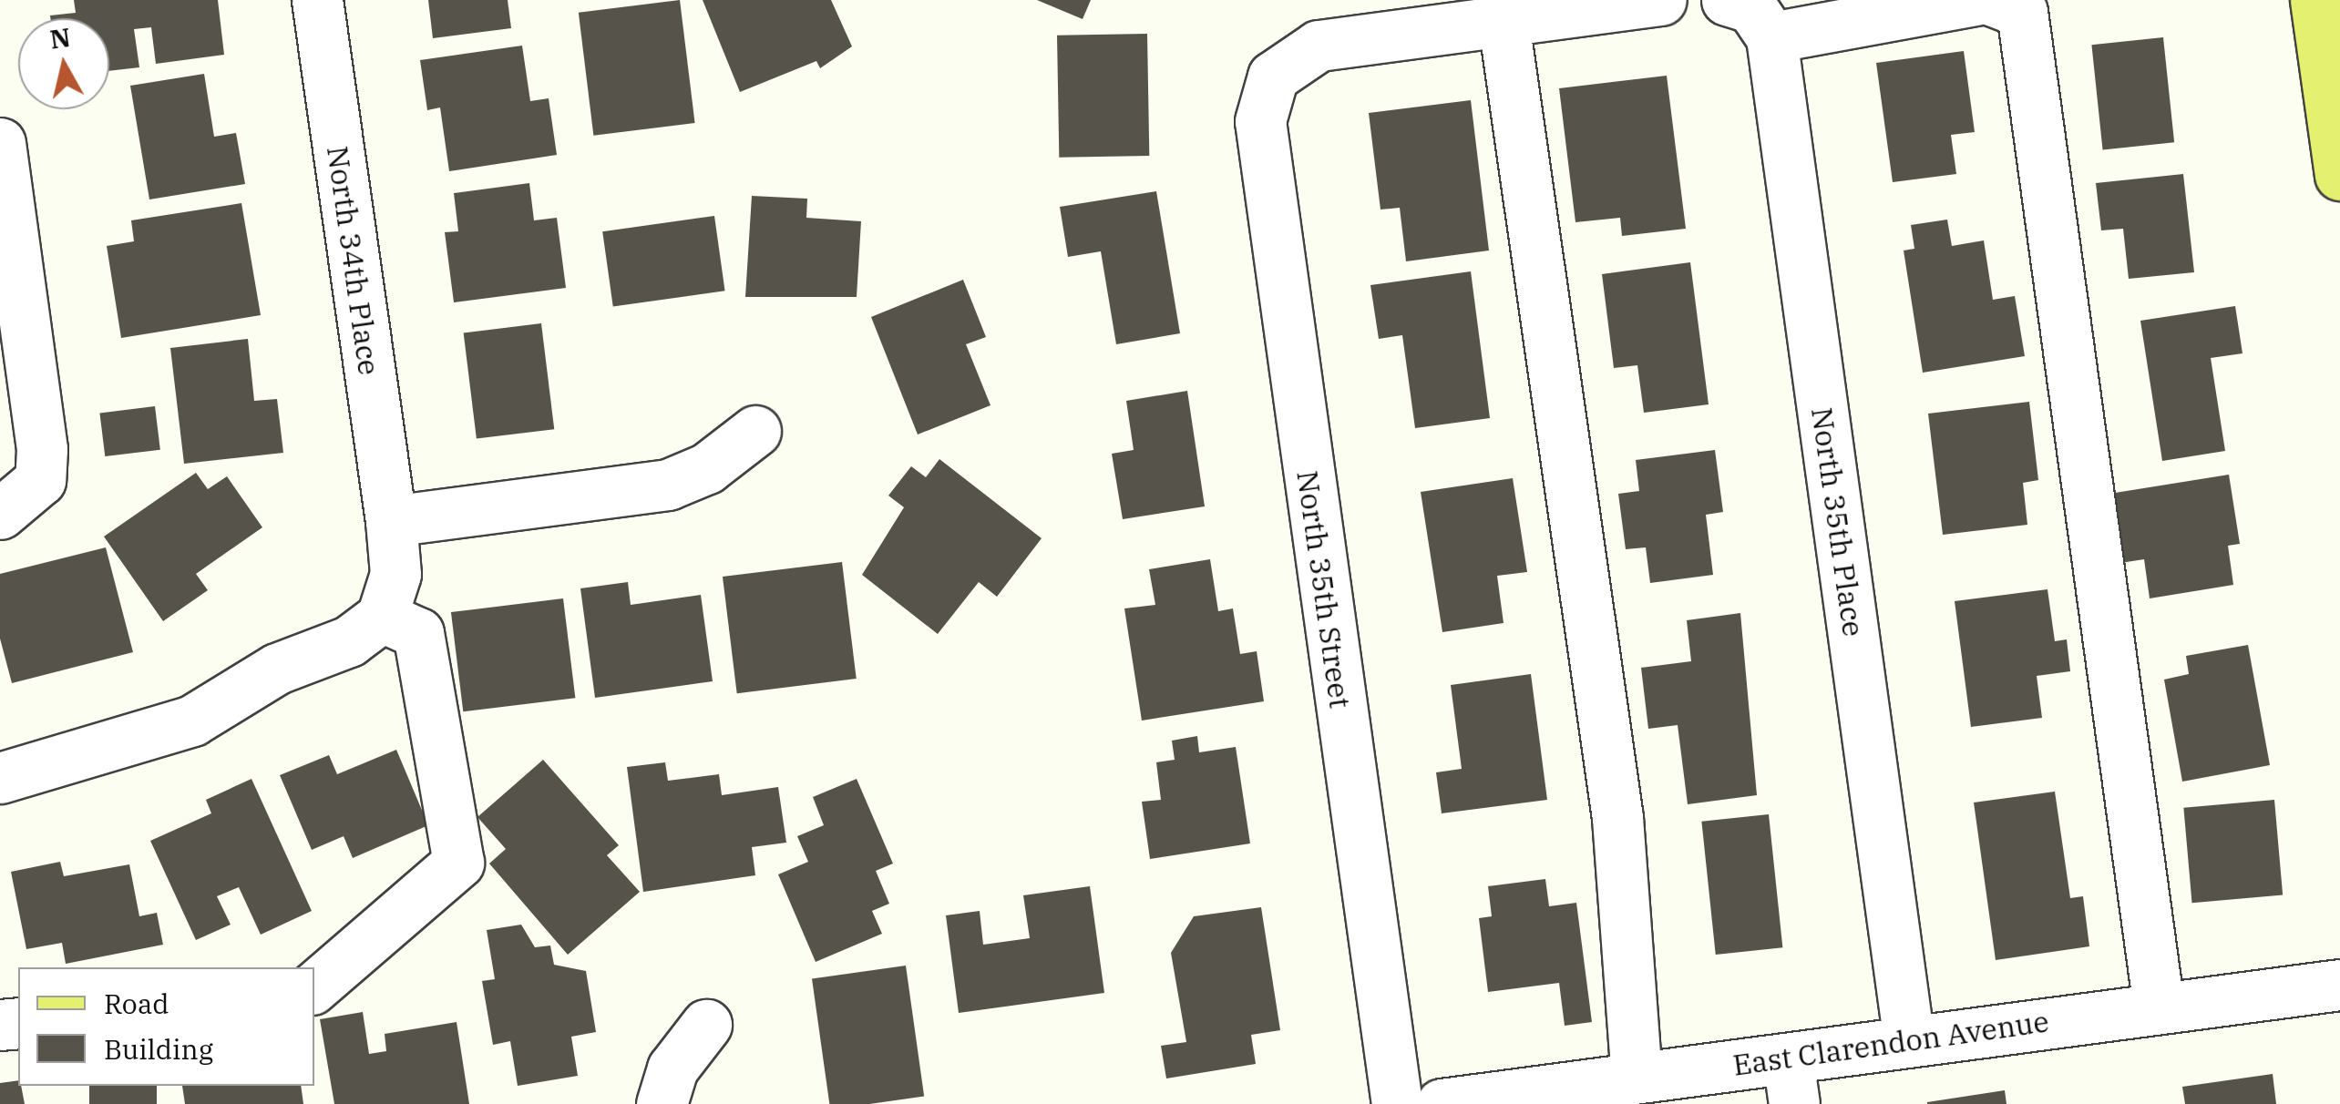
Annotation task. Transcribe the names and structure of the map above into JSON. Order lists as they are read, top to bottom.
{
  "streets": {
    "street": [
      "North 34th Place",
      "North 35th Place",
      "North 35th Street",
      "East Clarendon Avenue"
    ]
  },
  "crossings": [
    ["North 35th Place", "East Clarendon Avenue"]
  ],
  "legend": ["Road", "Building"],
  "north": "top"
}
